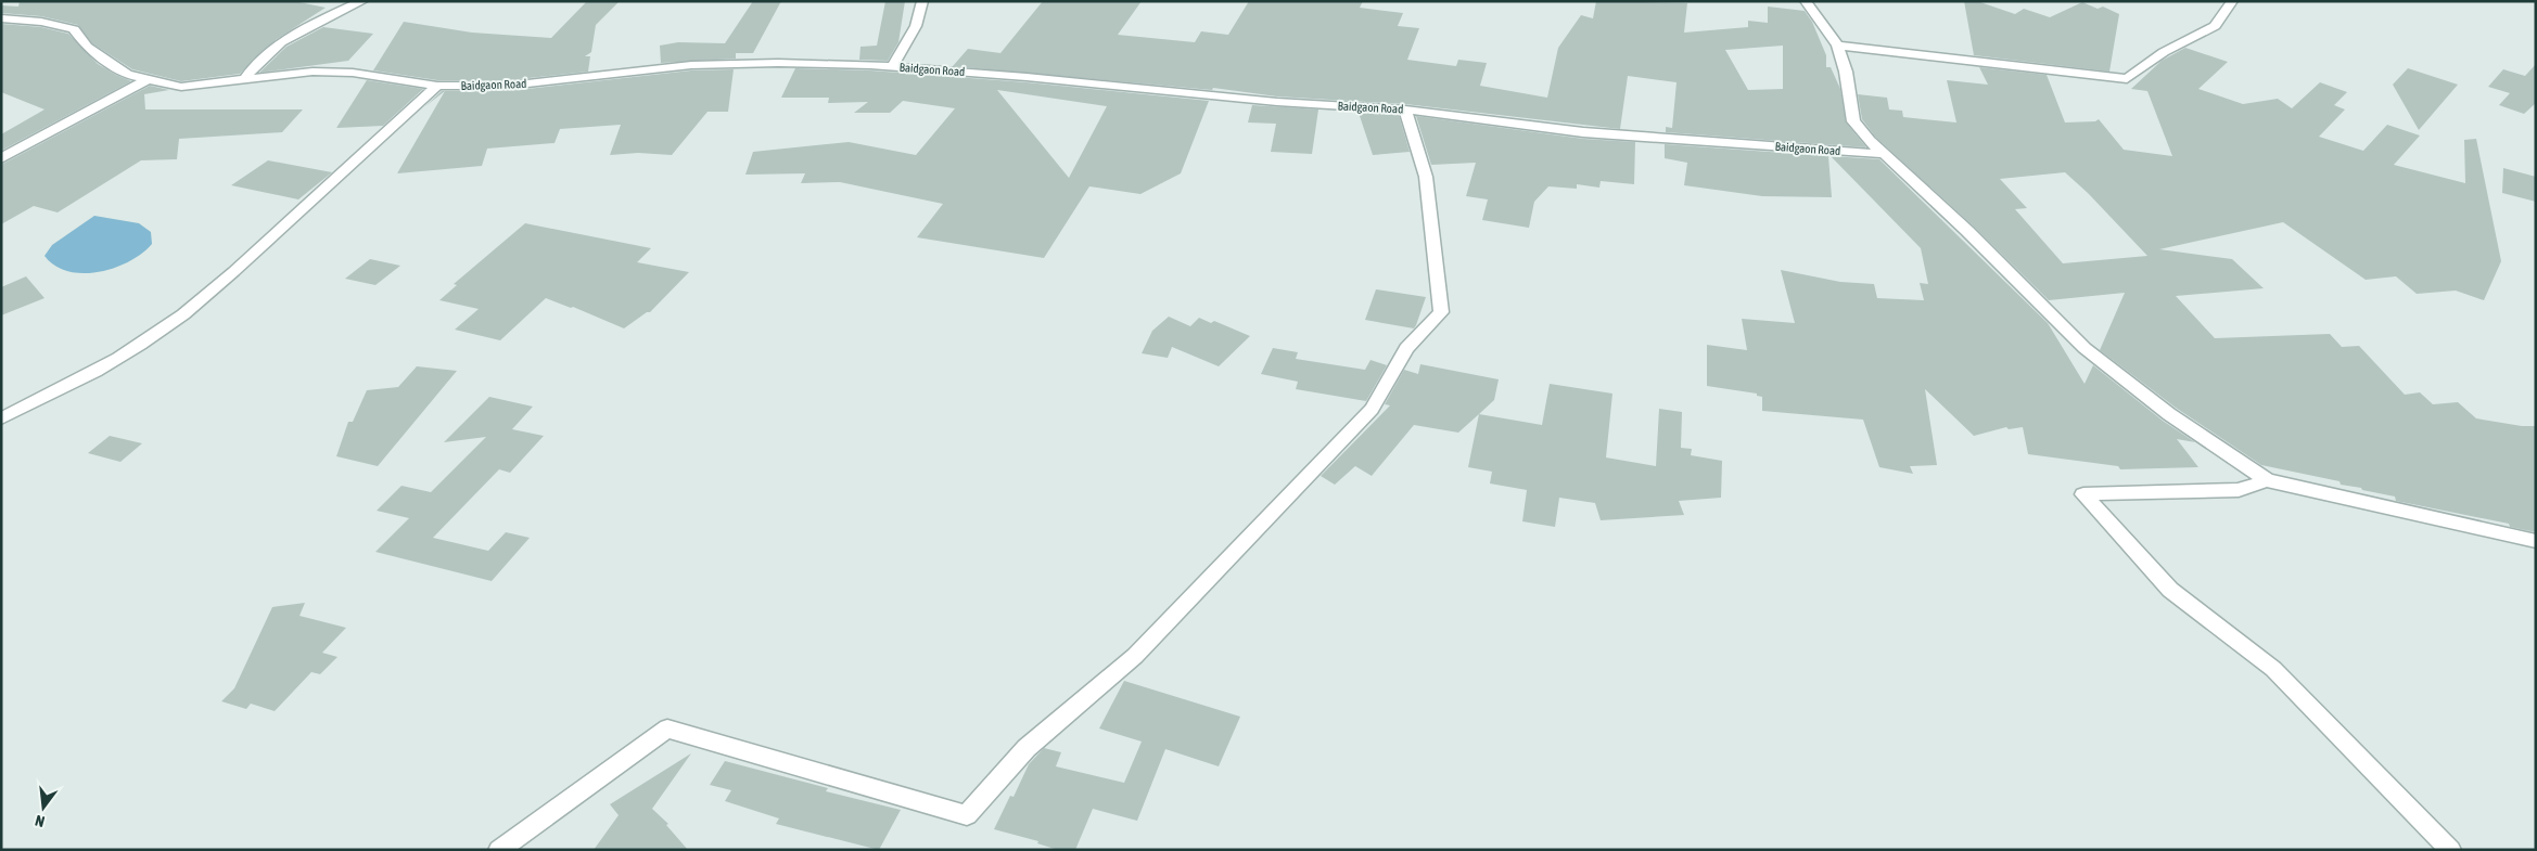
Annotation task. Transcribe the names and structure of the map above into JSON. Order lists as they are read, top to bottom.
{
  "streets": {
    "street": ["Baidgaon Road"]
  },
  "north": "bottom"
}
